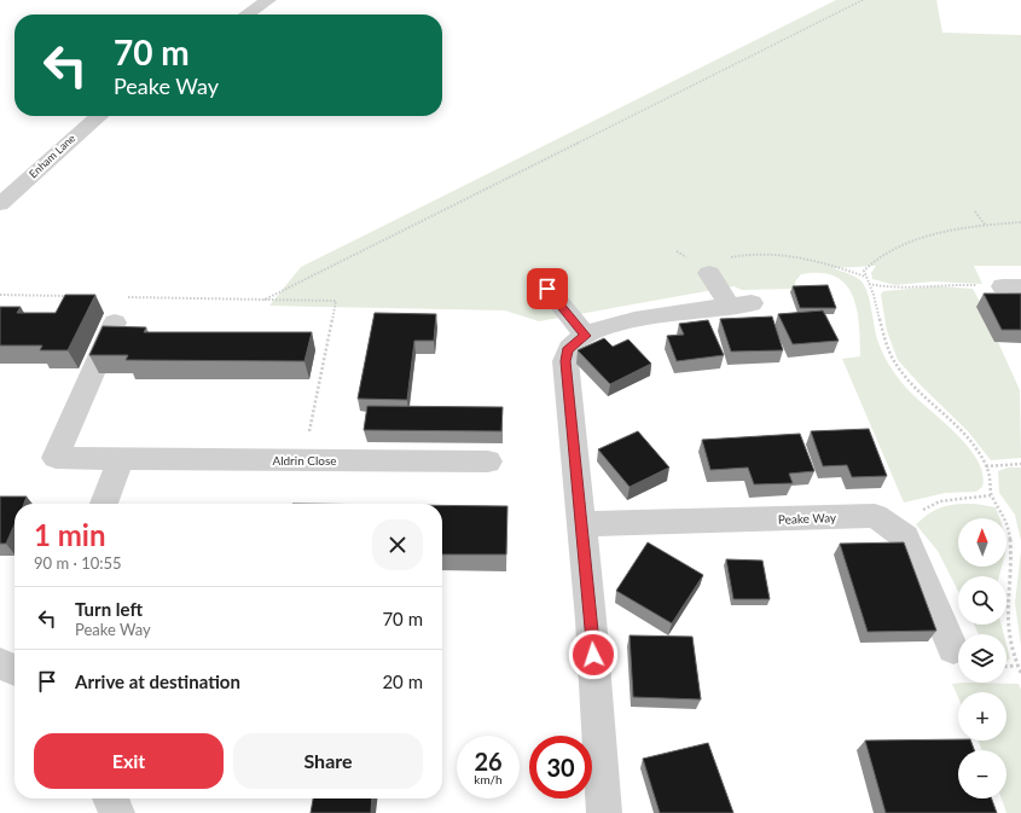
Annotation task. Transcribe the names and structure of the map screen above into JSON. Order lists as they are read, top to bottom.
{
  "streets": {
    "street": ["Enham Lane", "Aldrin Close", "Peake Way"]
  },
  "north": "top",
  "page": {
    "turn": ["70 m", "Peake Way"],
    "heading": ["1 min", "90 m · 10:55"],
    "map_buttons": ["+", "−"],
    "list": [
      {
        "name": "Turn left",
        "note": "Peake Way",
        "value": "70 m"
      },
      {
        "name": "Arrive at destination",
        "value": "20 m"
      }
    ],
    "buttons": ["Exit", "Share"],
    "speed": "26 km/h",
    "limit": "30"
  }
}
